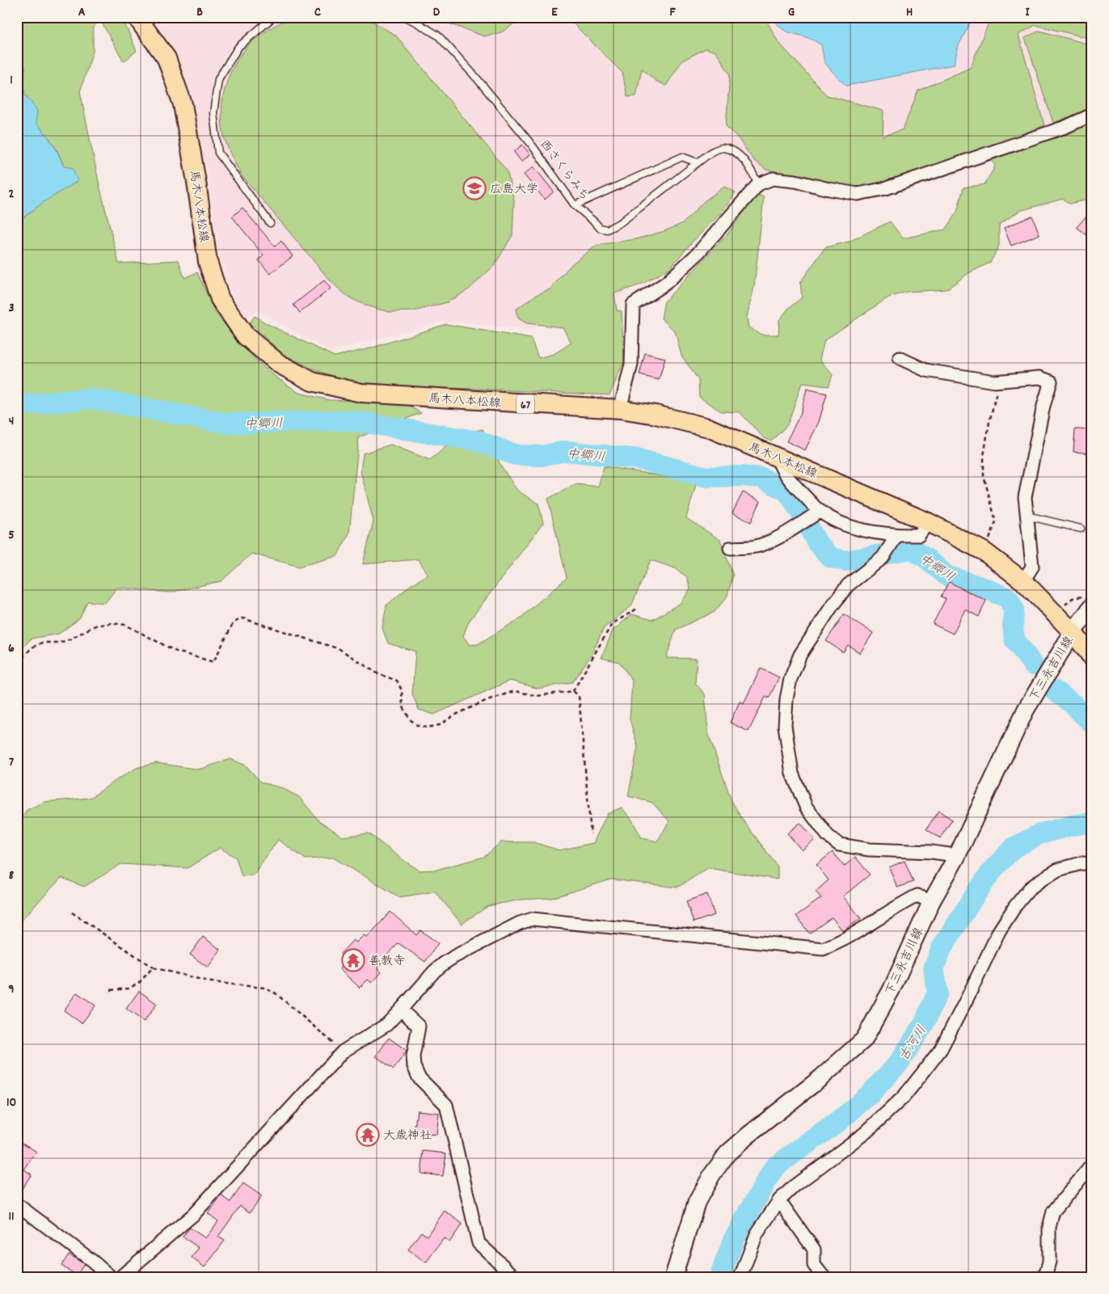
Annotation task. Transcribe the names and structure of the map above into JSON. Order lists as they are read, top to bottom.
{
  "streets": {
    "main road": ["馬木八本松線", "67", "下三永吉川線"],
    "lane": ["西さくらみち"]
  },
  "crossings": [
    ["馬木八本松線", "下三永吉川線"]
  ],
  "water": ["中郷川", "古河川"],
  "places": {
    "school or university": ["広島大学"],
    "temple": ["善教寺", "大歳神社"]
  },
  "grid": {
    "columns": [
      "A",
      "B",
      "C",
      "D",
      "E",
      "F",
      "G",
      "H",
      "I"
    ],
    "rows": [
      "1",
      "2",
      "3",
      "4",
      "5",
      "6",
      "7",
      "8",
      "9",
      "10",
      "11"
    ]
  }
}
